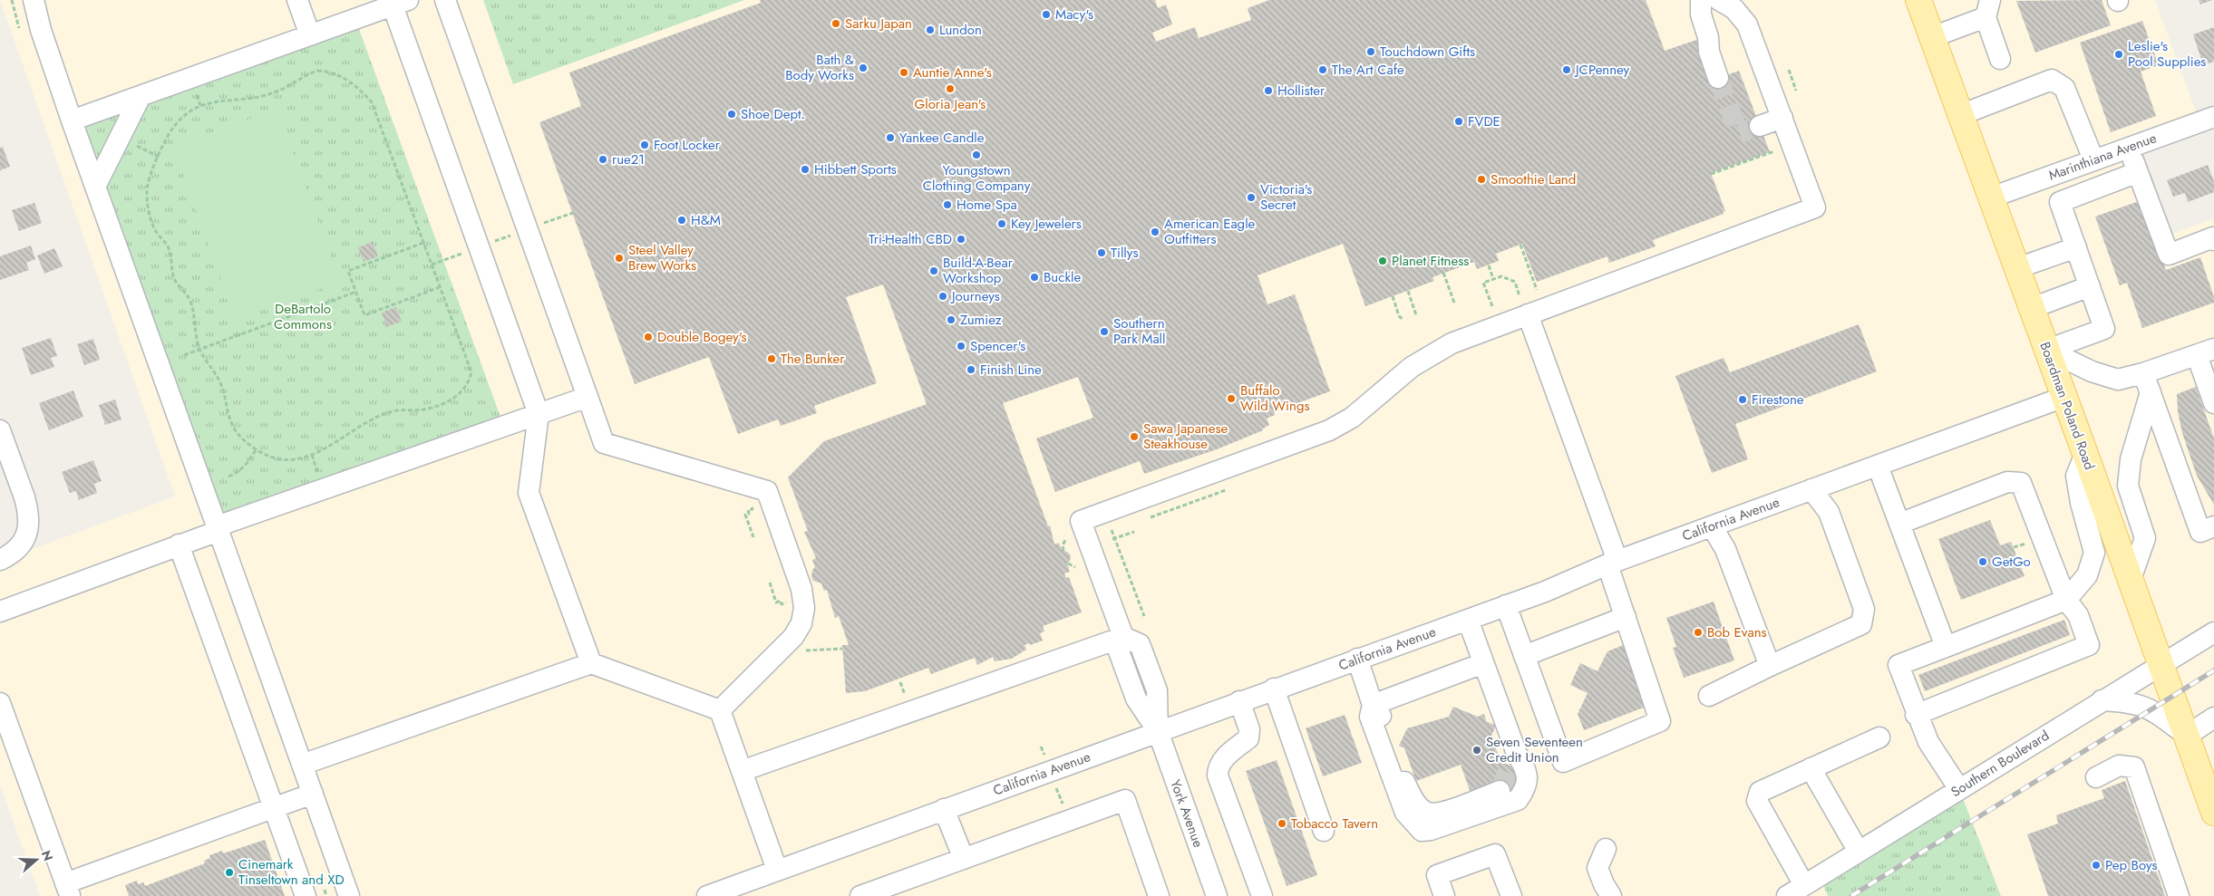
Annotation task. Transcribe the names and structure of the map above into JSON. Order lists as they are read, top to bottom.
{
  "streets": {
    "main road": ["Boardman Poland Road"],
    "street": [
      "Marinthiana Avenue",
      "California Avenue",
      "Southern Boulevard",
      "York Avenue"
    ]
  },
  "crossings": [
    ["Marinthiana Avenue", "Boardman Poland Road"],
    ["Boardman Poland Road", "California Avenue"],
    ["Boardman Poland Road", "Southern Boulevard"],
    ["California Avenue", "York Avenue"]
  ],
  "parks": ["DeBartolo Commons"],
  "places": [
    "Macy's",
    "Sarku Japan",
    "Lundon",
    "Touchdown Gifts",
    "Leslie's Pool Supplies",
    "Bath & Body Works",
    "The Art Cafe",
    "JCPenney",
    "Auntie Anne's",
    "Gloria Jean's",
    "Hollister",
    "Shoe Dept.",
    "FVDE",
    "Yankee Candle",
    "Foot Locker",
    "Youngstown Clothing Company",
    "rue21",
    "Hibbett Sports",
    "Smoothie Land",
    "Victoria's Secret",
    "Home Spa",
    "H&M",
    "Key Jewelers",
    "American Eagle Outfitters",
    "Tri-Health CBD",
    "Tillys",
    "Steel Valley Brew Works",
    "Planet Fitness",
    "Build-A-Bear Workshop",
    "Buckle",
    "Journeys",
    "Zumiez",
    "Southern Park Mall",
    "Double Bogey's",
    "Spencer's",
    "The Bunker",
    "Finish Line",
    "Buffalo Wild Wings",
    "Firestone",
    "Sawa Japanese Steakhouse",
    "GetGo",
    "Bob Evans",
    "Seven Seventeen Credit Union",
    "Tobacco Tavern",
    "Pep Boys",
    "Cinemark Tinseltown and XD"
  ],
  "north": "right"
}
